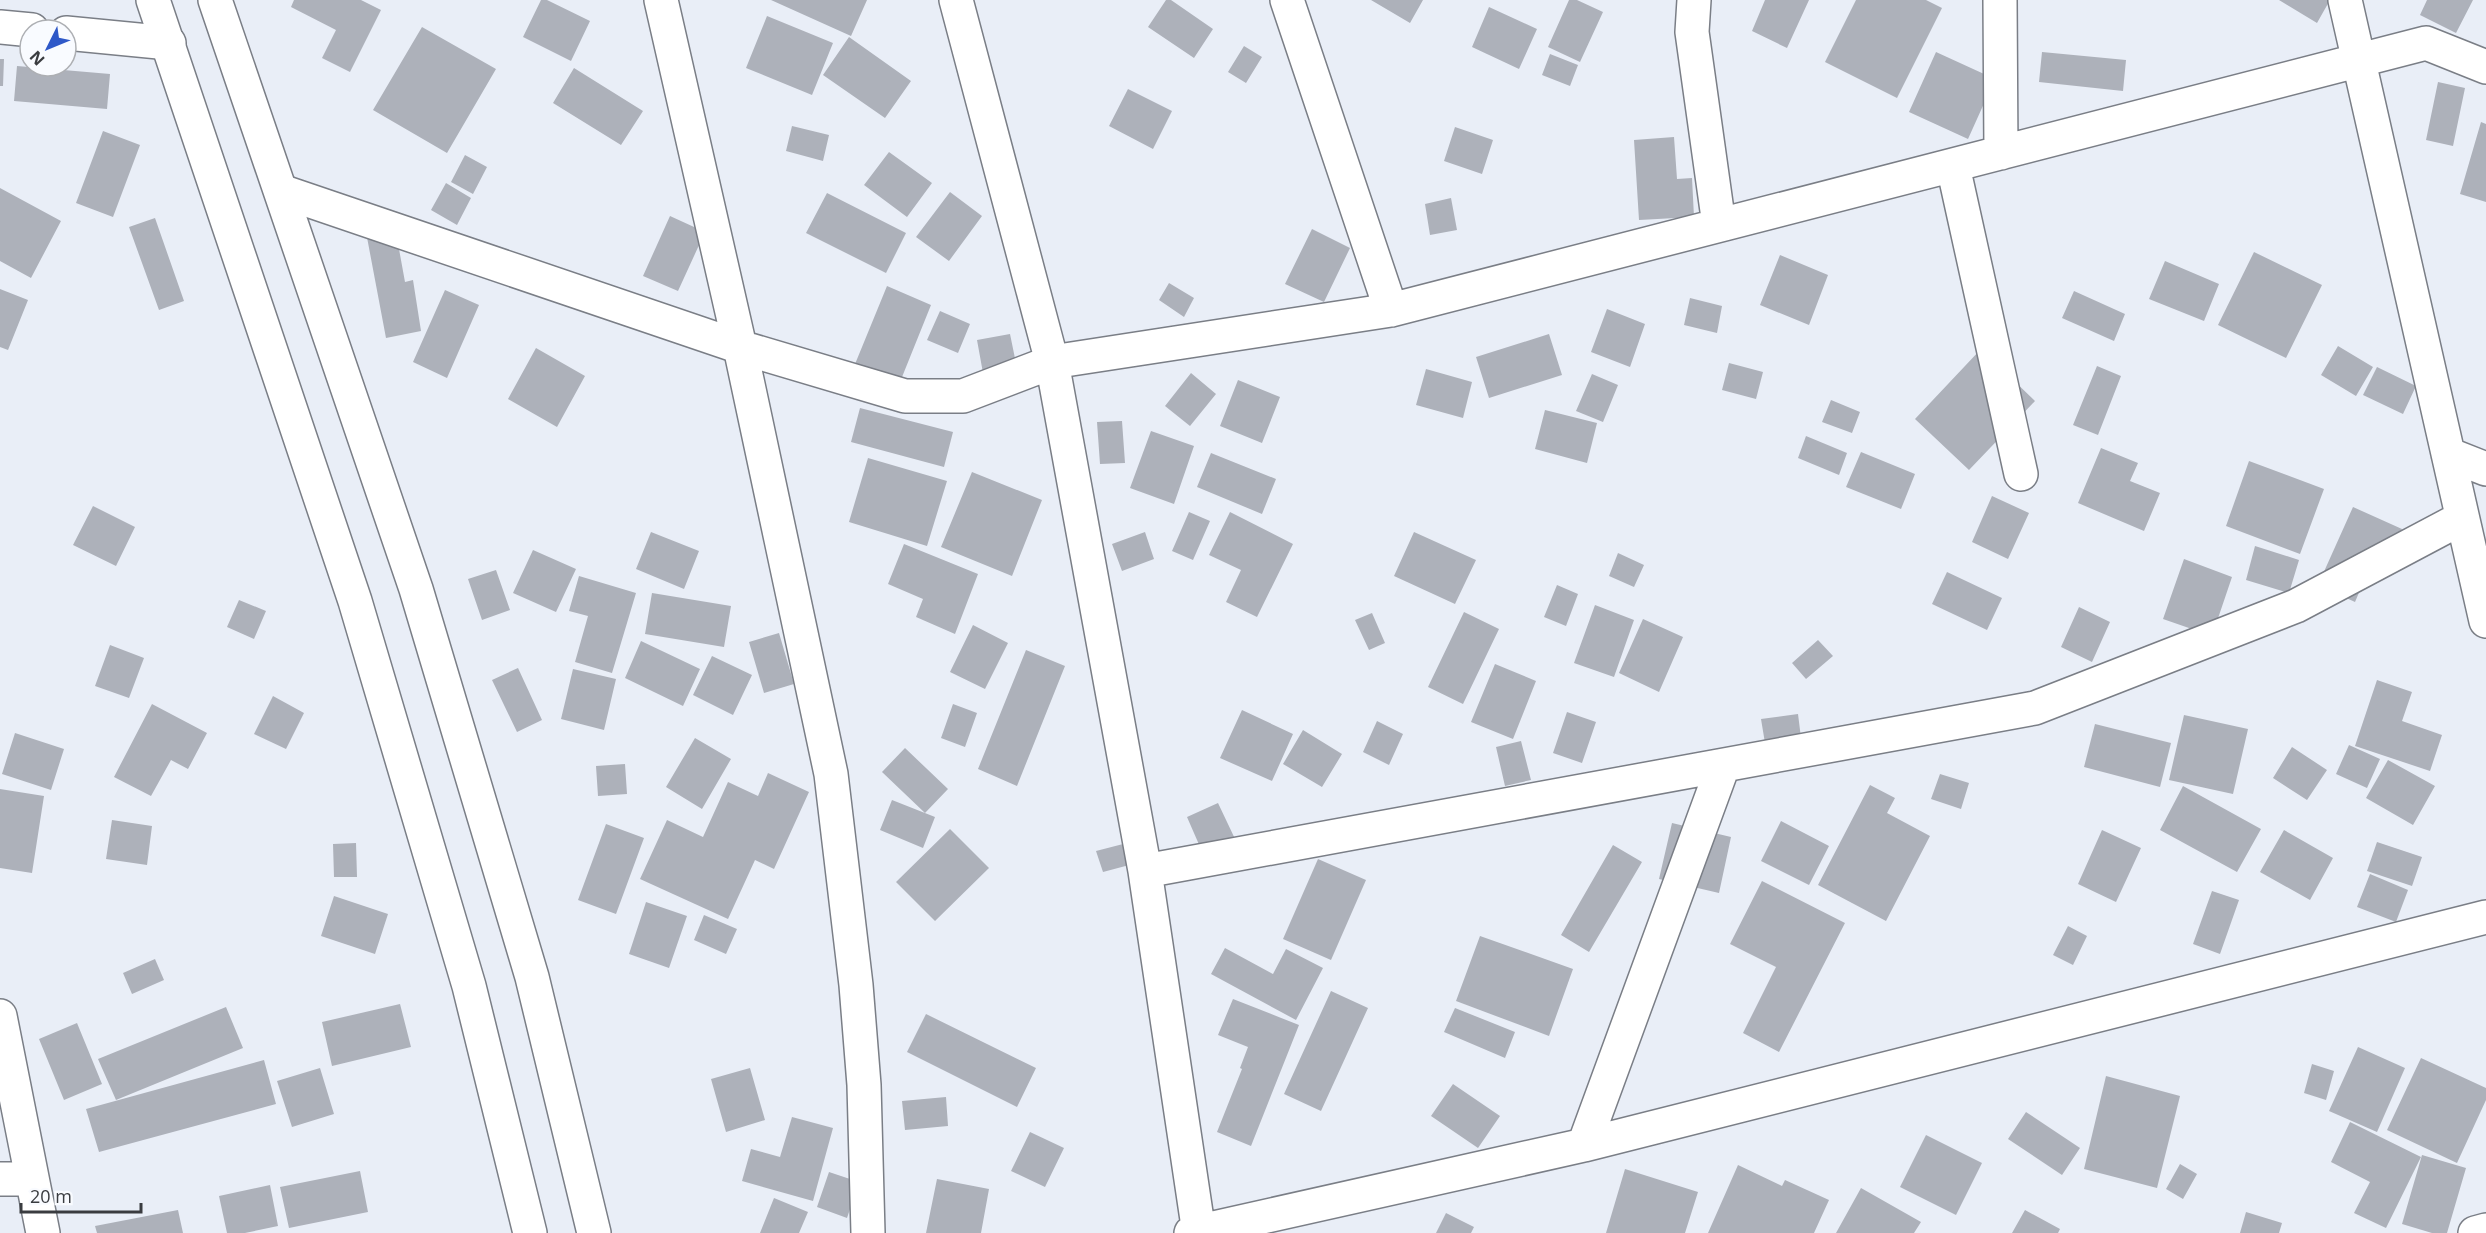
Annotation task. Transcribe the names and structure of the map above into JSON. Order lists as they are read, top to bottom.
{
  "scale_bar": "20 m",
  "north": "bottom left"
}
